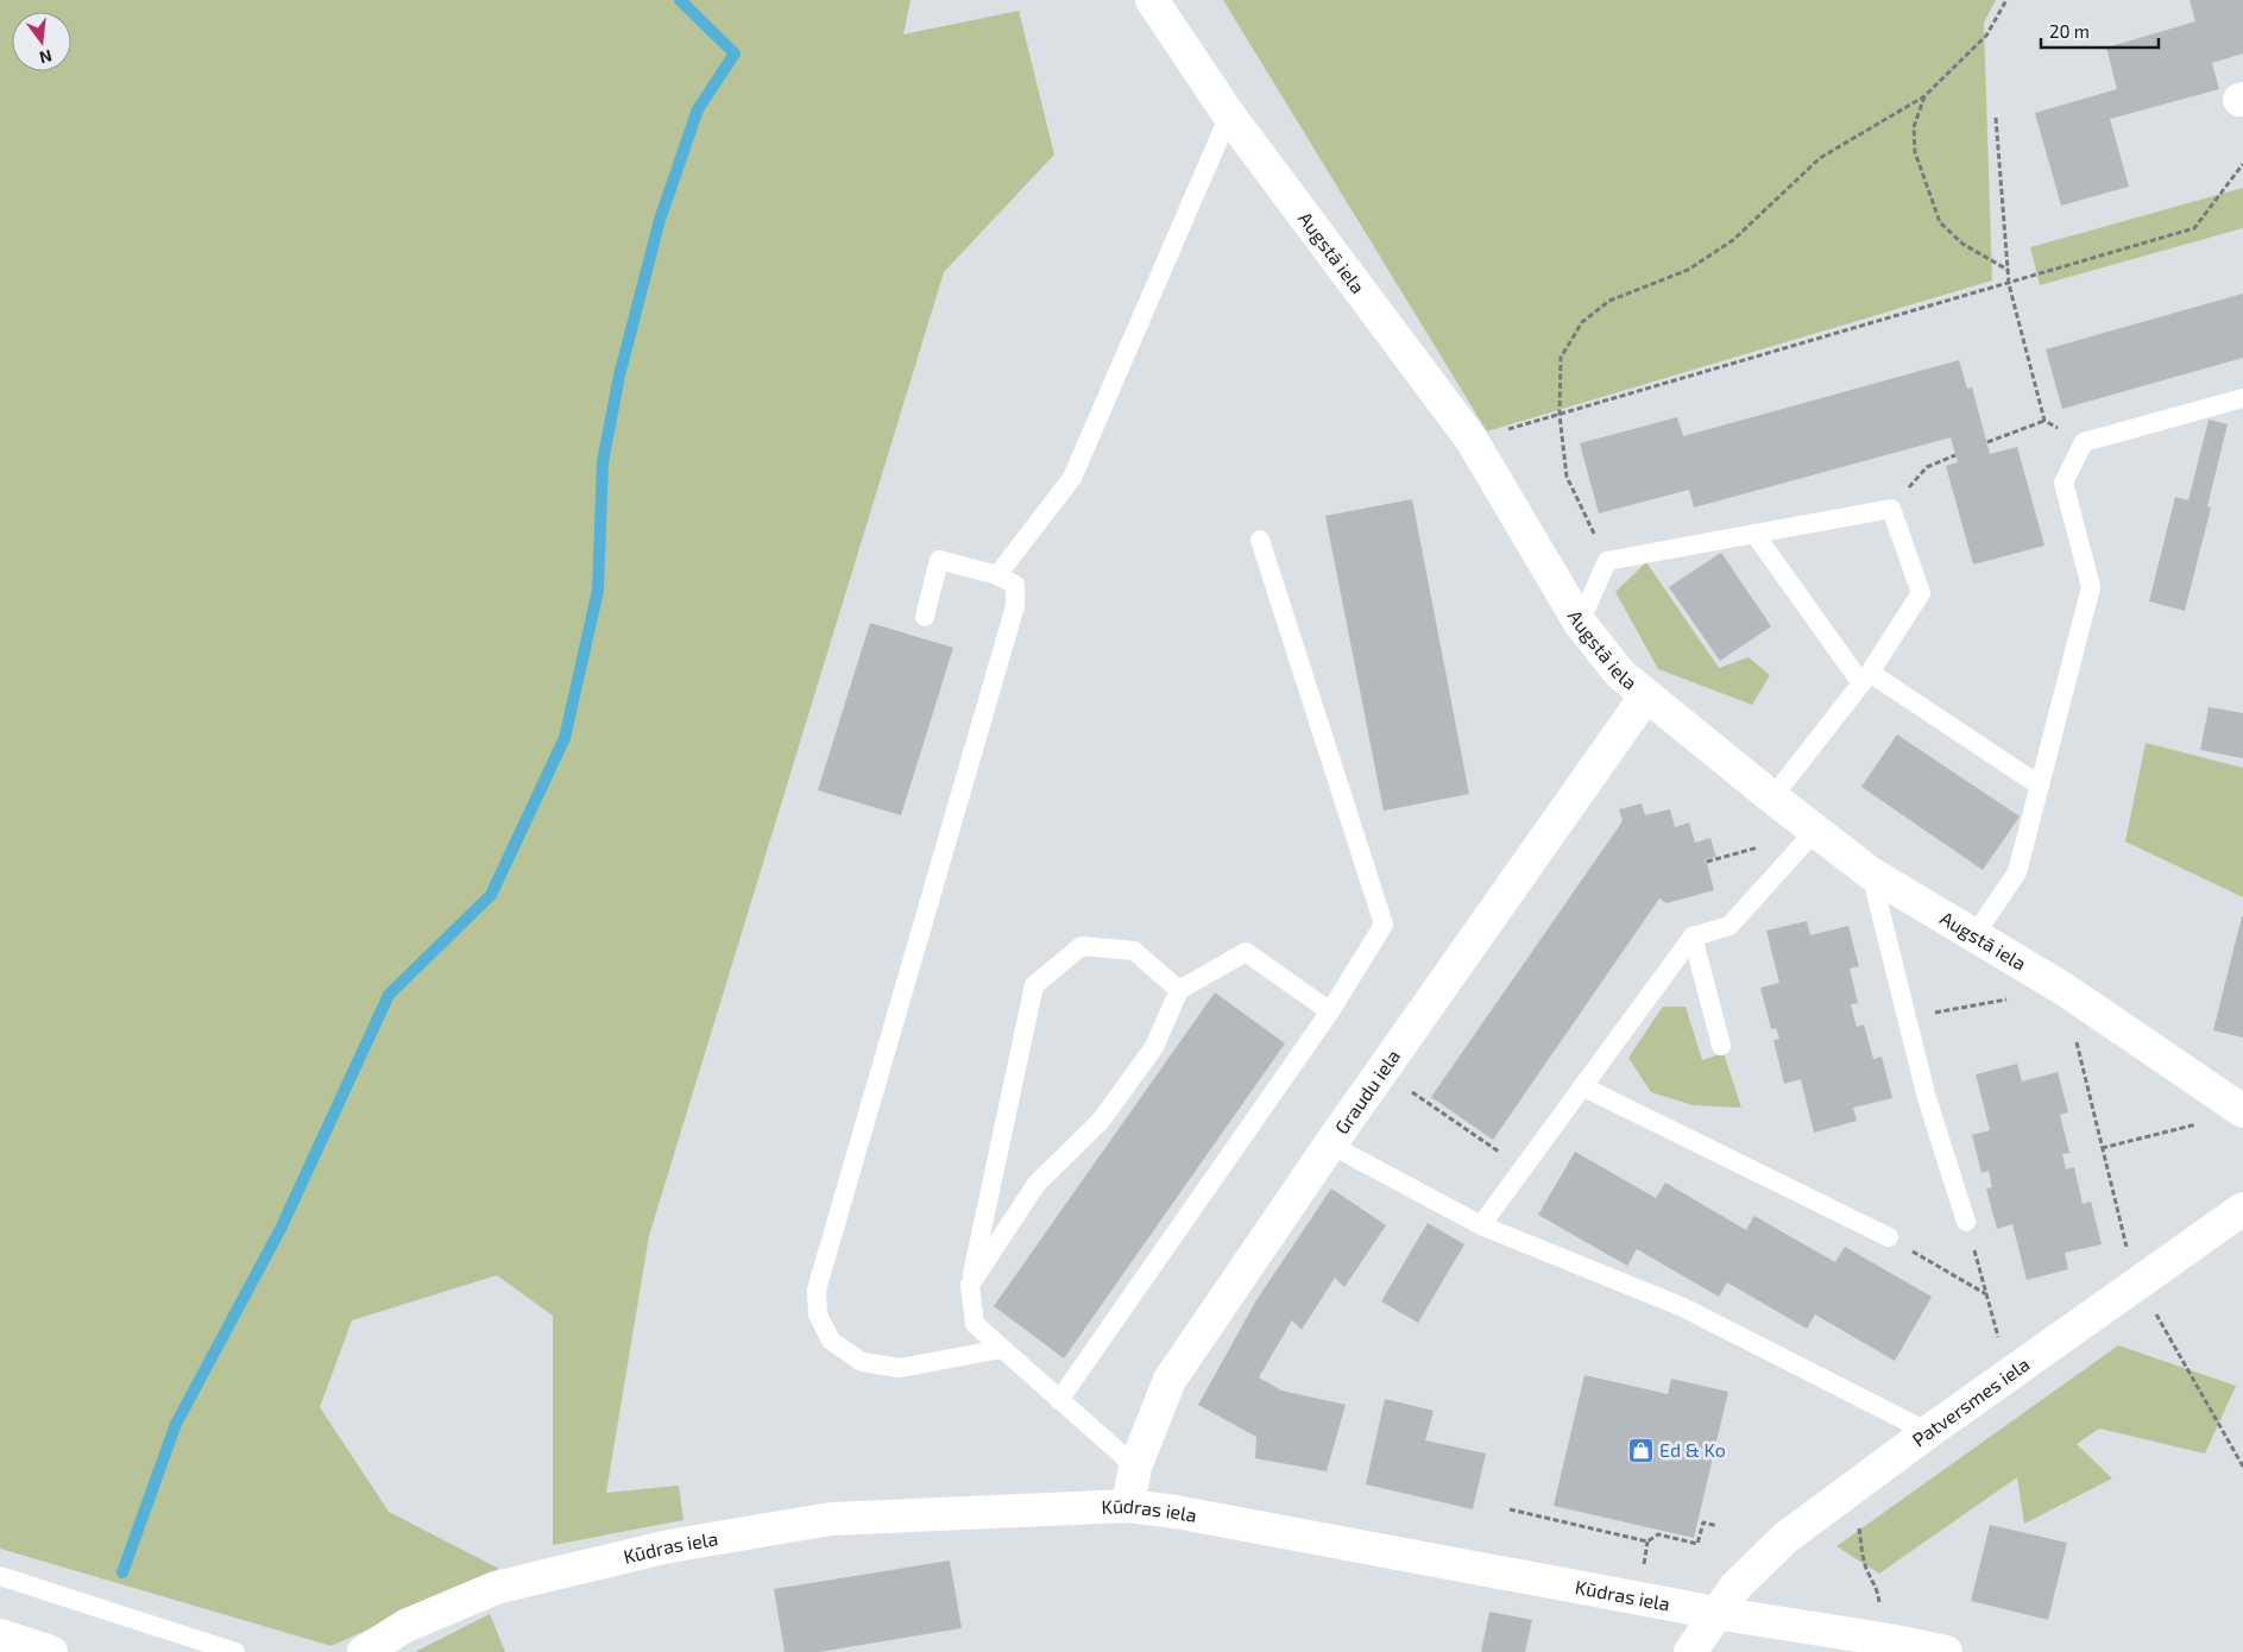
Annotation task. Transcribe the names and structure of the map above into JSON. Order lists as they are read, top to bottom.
{
  "streets": {
    "street": [
      "Augstā iela",
      "Graudu iela",
      "Patversmes iela",
      "Kūdras iela"
    ]
  },
  "crossings": [
    ["Augstā iela", "Graudu iela"],
    ["Graudu iela", "Kūdras iela"],
    ["Patversmes iela", "Kūdras iela"]
  ],
  "places": {
    "shop": ["Ed & Ko"]
  },
  "scale_bar": "20 m",
  "north": "bottom"
}
